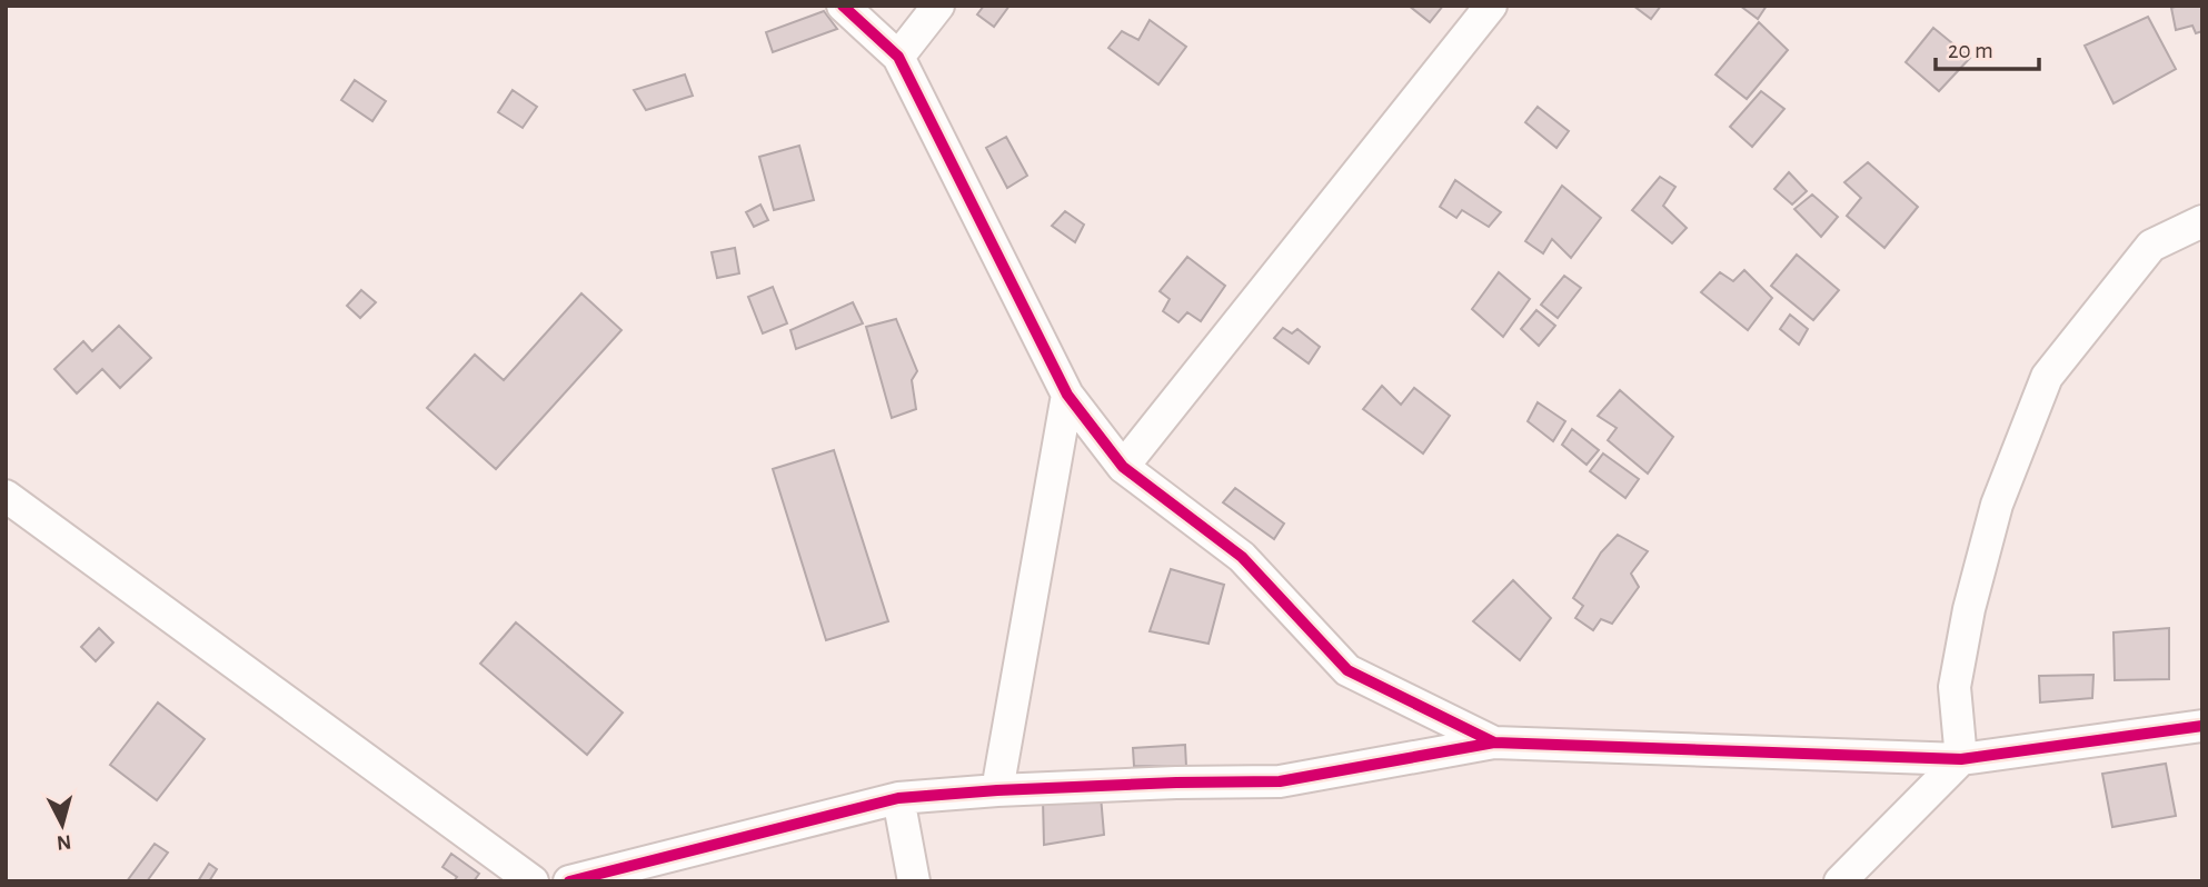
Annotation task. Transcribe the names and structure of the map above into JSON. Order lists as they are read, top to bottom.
{
  "scale_bar": "20 m",
  "north": "bottom"
}
